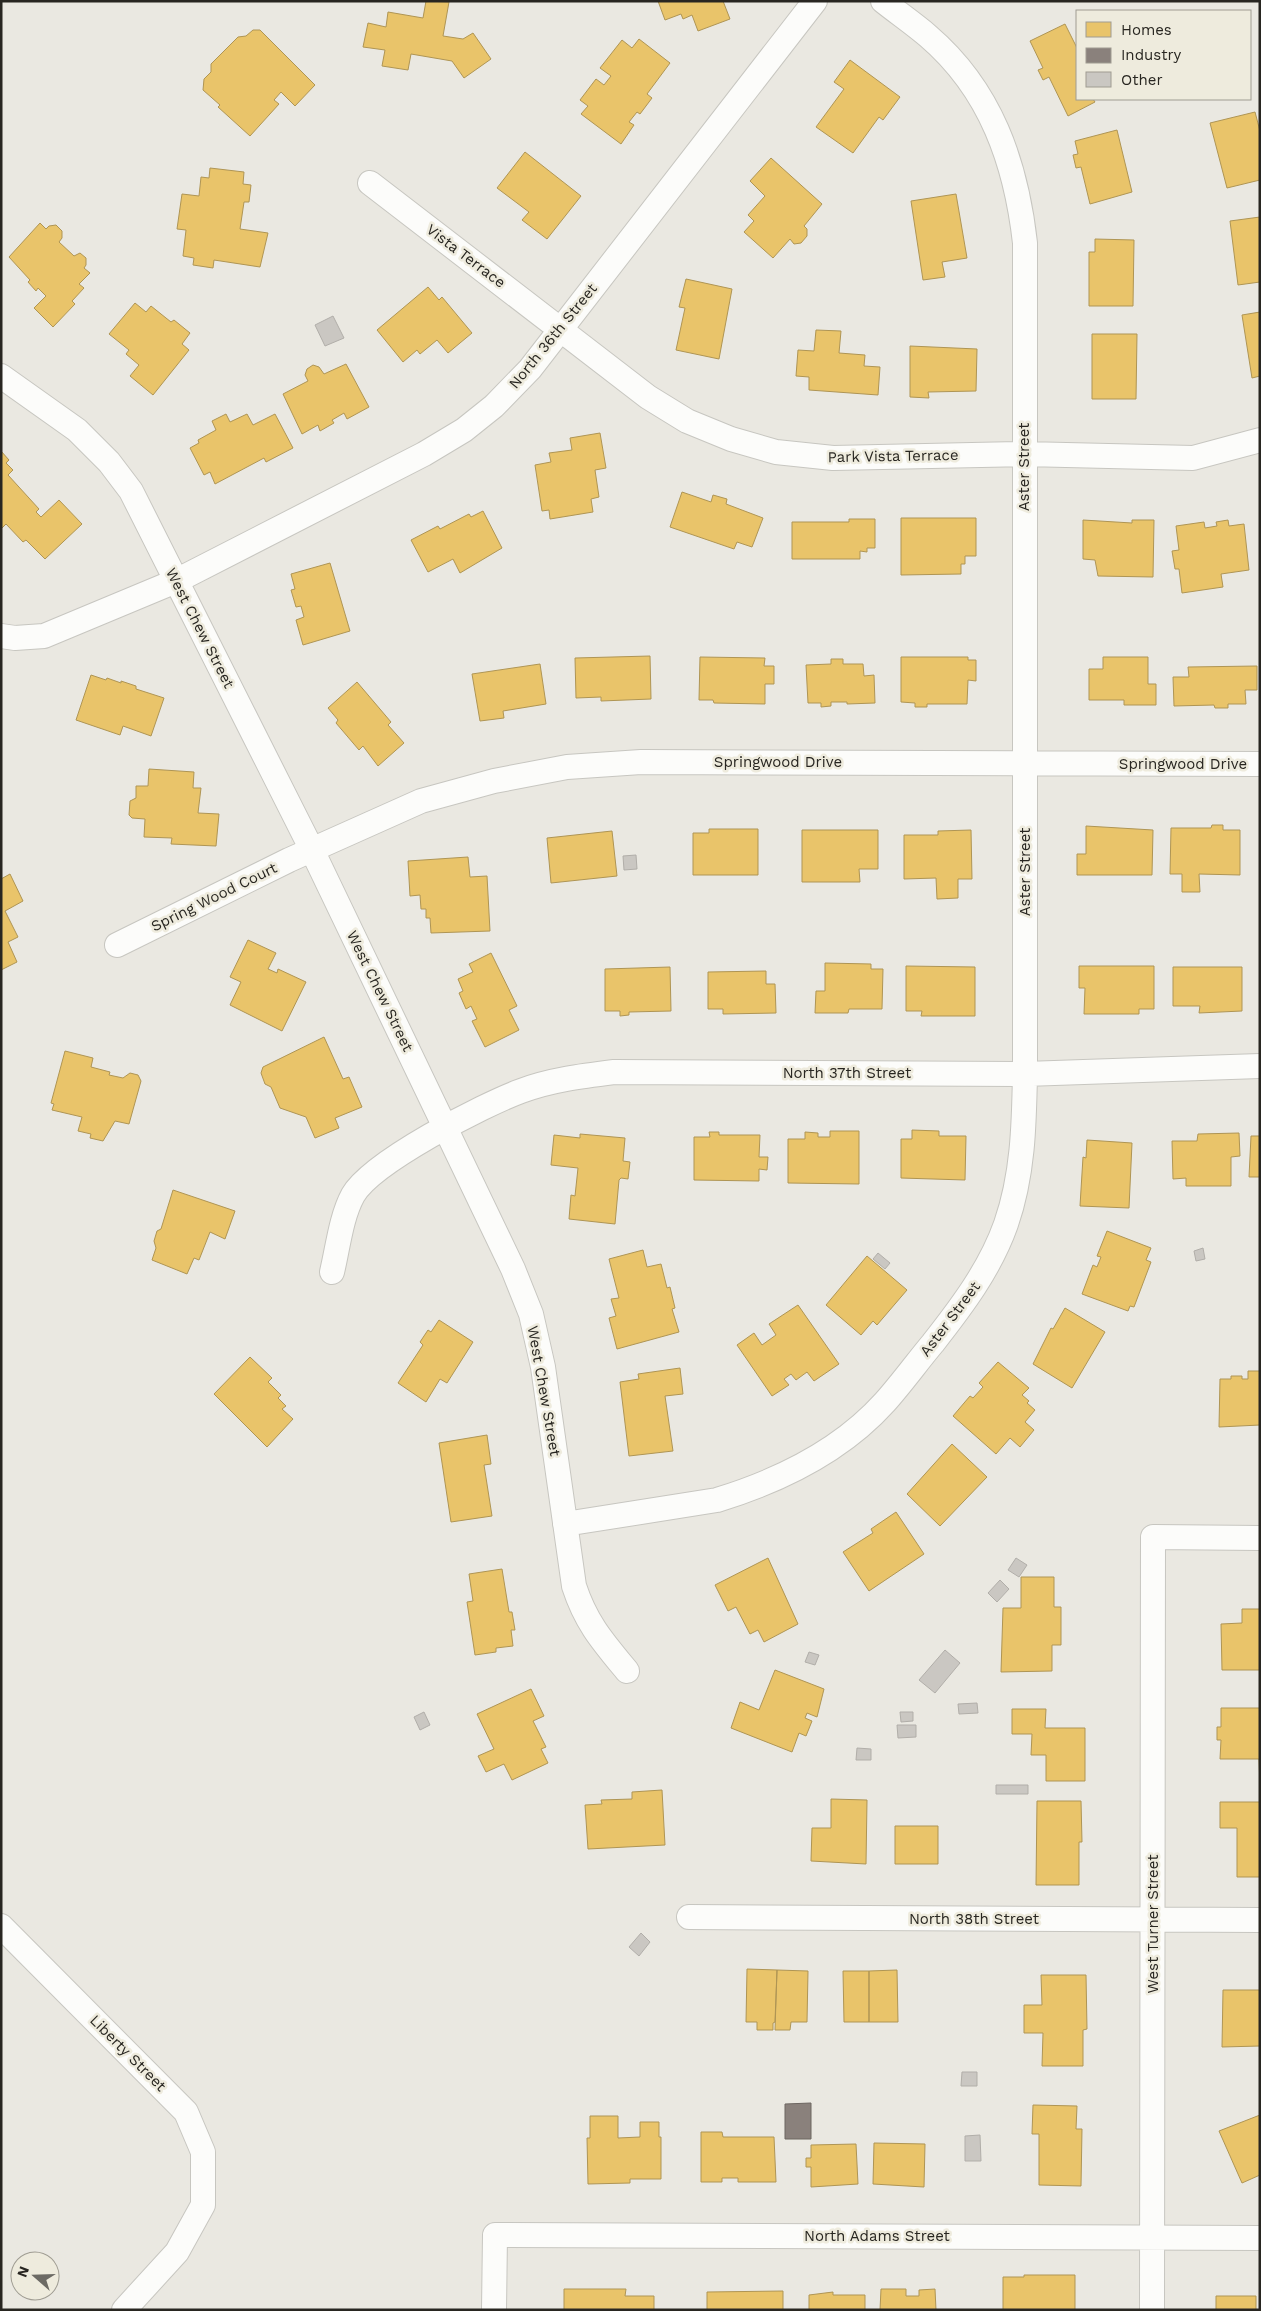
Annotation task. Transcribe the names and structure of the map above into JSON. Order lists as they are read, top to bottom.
{
  "streets": {
    "street": [
      "Vista Terrace",
      "North 36th Street",
      "Park Vista Terrace",
      "Aster Street",
      "West Chew Street",
      "Springwood Drive",
      "Spring Wood Court",
      "North 37th Street",
      "North 38th Street",
      "West Turner Street",
      "Liberty Street",
      "North Adams Street"
    ]
  },
  "crossings": [
    ["Vista Terrace", "North 36th Street"],
    ["Vista Terrace", "Park Vista Terrace"],
    ["North 36th Street", "Park Vista Terrace"],
    ["North 36th Street", "West Chew Street"],
    ["Park Vista Terrace", "Aster Street"],
    ["Aster Street", "West Chew Street"],
    ["Aster Street", "Springwood Drive"],
    ["Aster Street", "North 37th Street"],
    ["West Chew Street", "Springwood Drive"],
    ["West Chew Street", "Spring Wood Court"],
    ["West Chew Street", "North 37th Street"],
    ["Springwood Drive", "Spring Wood Court"],
    ["North 38th Street", "West Turner Street"],
    ["West Turner Street", "North Adams Street"]
  ],
  "legend": ["Homes", "Industry", "Other"],
  "north": "left"
}
